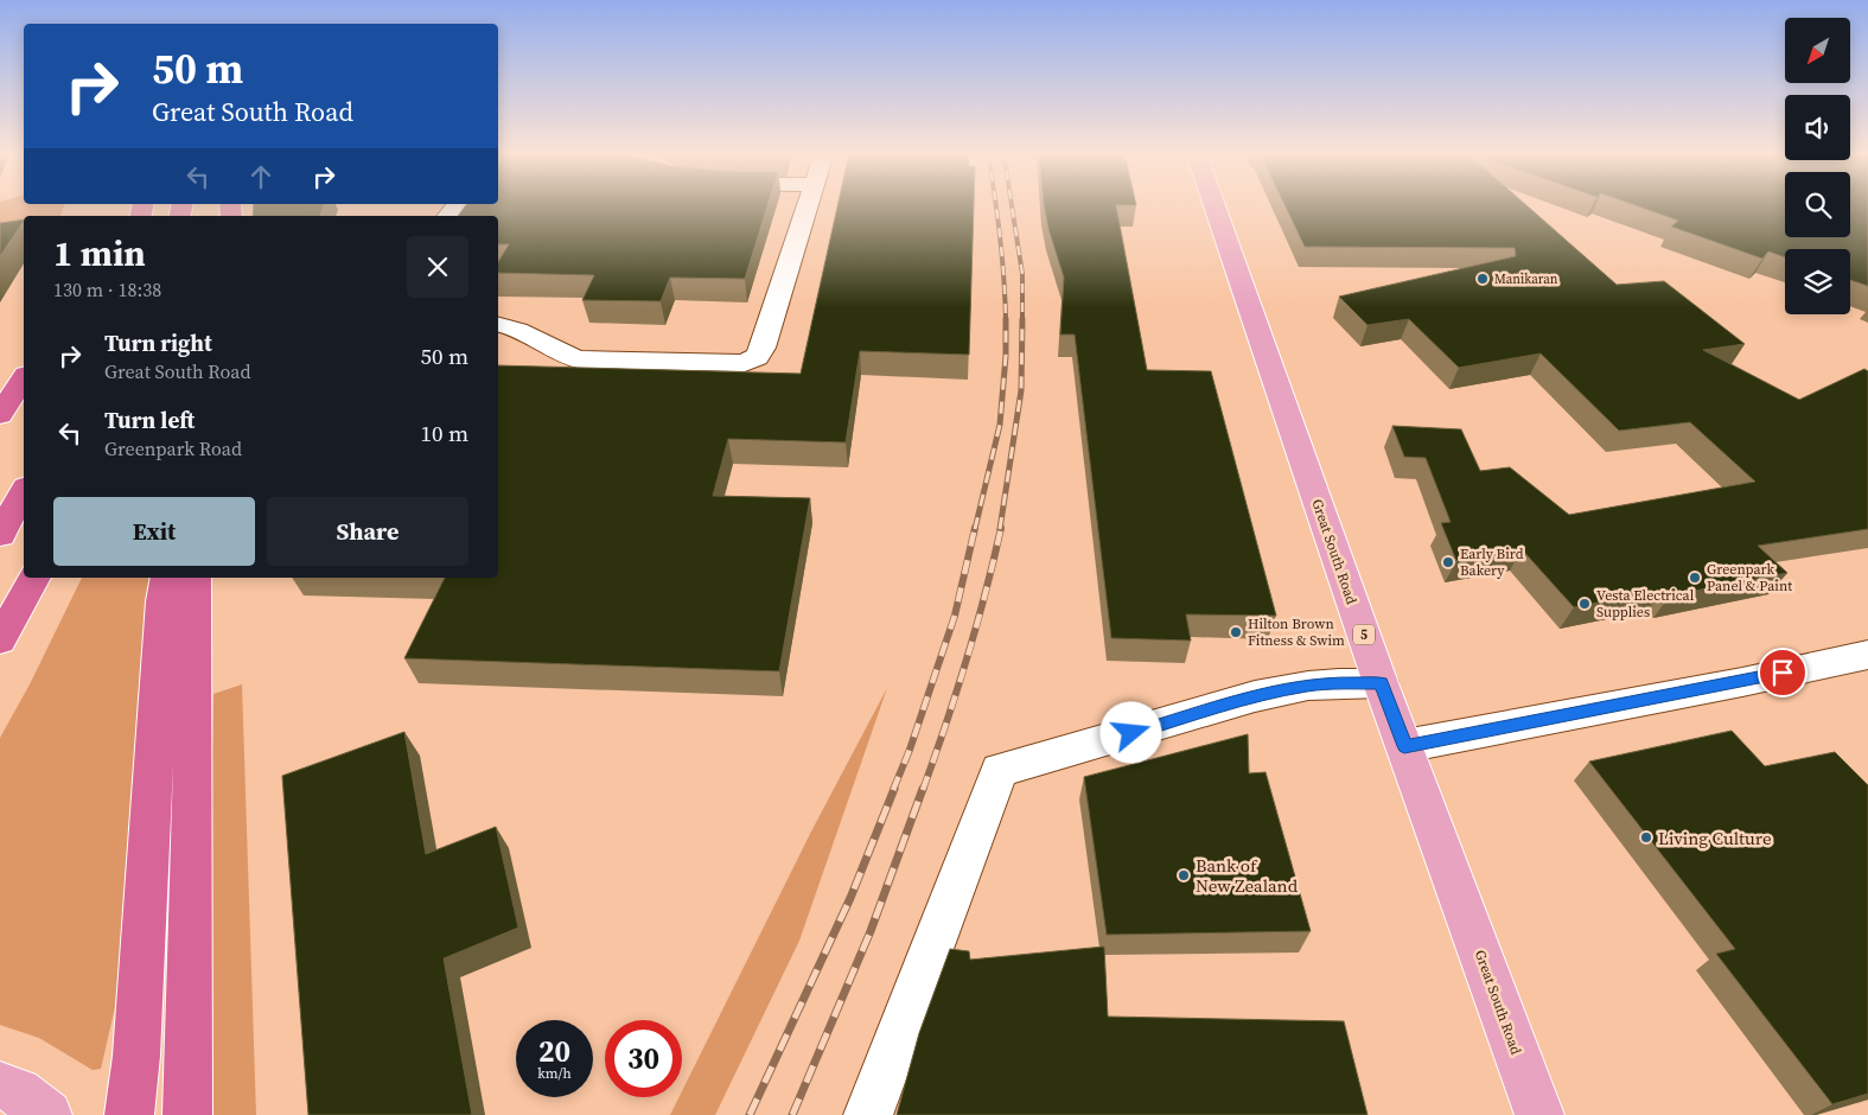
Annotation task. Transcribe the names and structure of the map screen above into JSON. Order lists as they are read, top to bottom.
{
  "streets": {
    "main road": ["Great South Road", "5"]
  },
  "places": [
    "Manikaran",
    "Early Bird Bakery",
    "Greenpark Panel & Paint",
    "Vesta Electrical Supplies",
    "Hilton Brown Fitness & Swim",
    "Living Culture",
    "Bank of New Zealand"
  ],
  "north": "bottom left",
  "page": {
    "turn": ["50 m", "Great South Road"],
    "heading": ["1 min", "130 m · 18:38"],
    "list": [
      {
        "name": "Turn right",
        "note": "Great South Road",
        "value": "50 m"
      },
      {
        "name": "Turn left",
        "note": "Greenpark Road",
        "value": "10 m"
      }
    ],
    "buttons": ["Exit", "Share"],
    "speed": "20 km/h",
    "limit": "30"
  }
}
